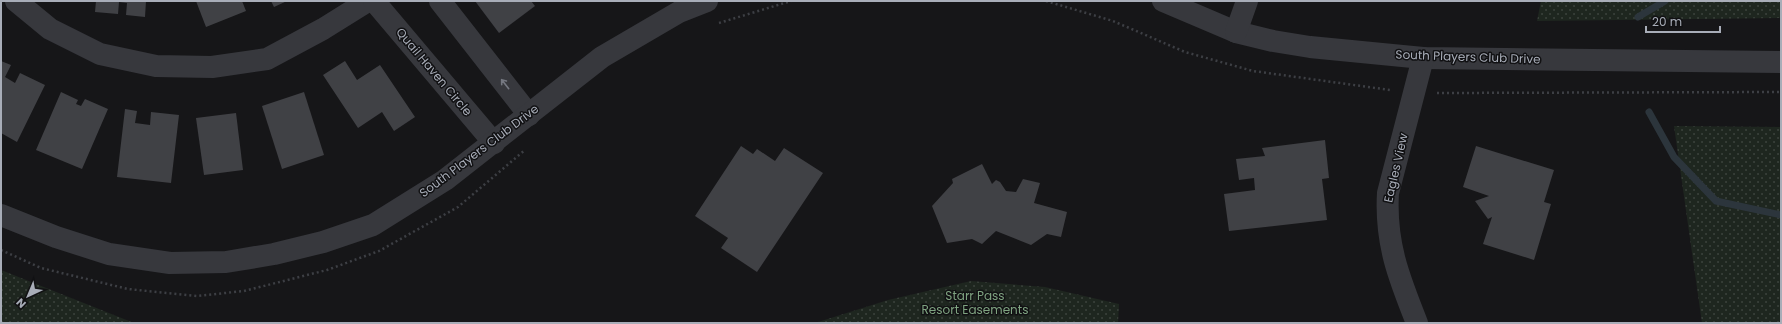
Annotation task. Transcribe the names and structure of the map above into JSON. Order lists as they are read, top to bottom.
{
  "streets": {
    "street": ["South Players Club Drive", "Quail Haven Circle", "Eagles View"]
  },
  "crossings": [
    ["South Players Club Drive", "Quail Haven Circle"],
    ["South Players Club Drive", "Eagles View"]
  ],
  "parks": ["Starr Pass Resort Easements"],
  "scale_bar": "20 m",
  "north": "bottom left"
}
